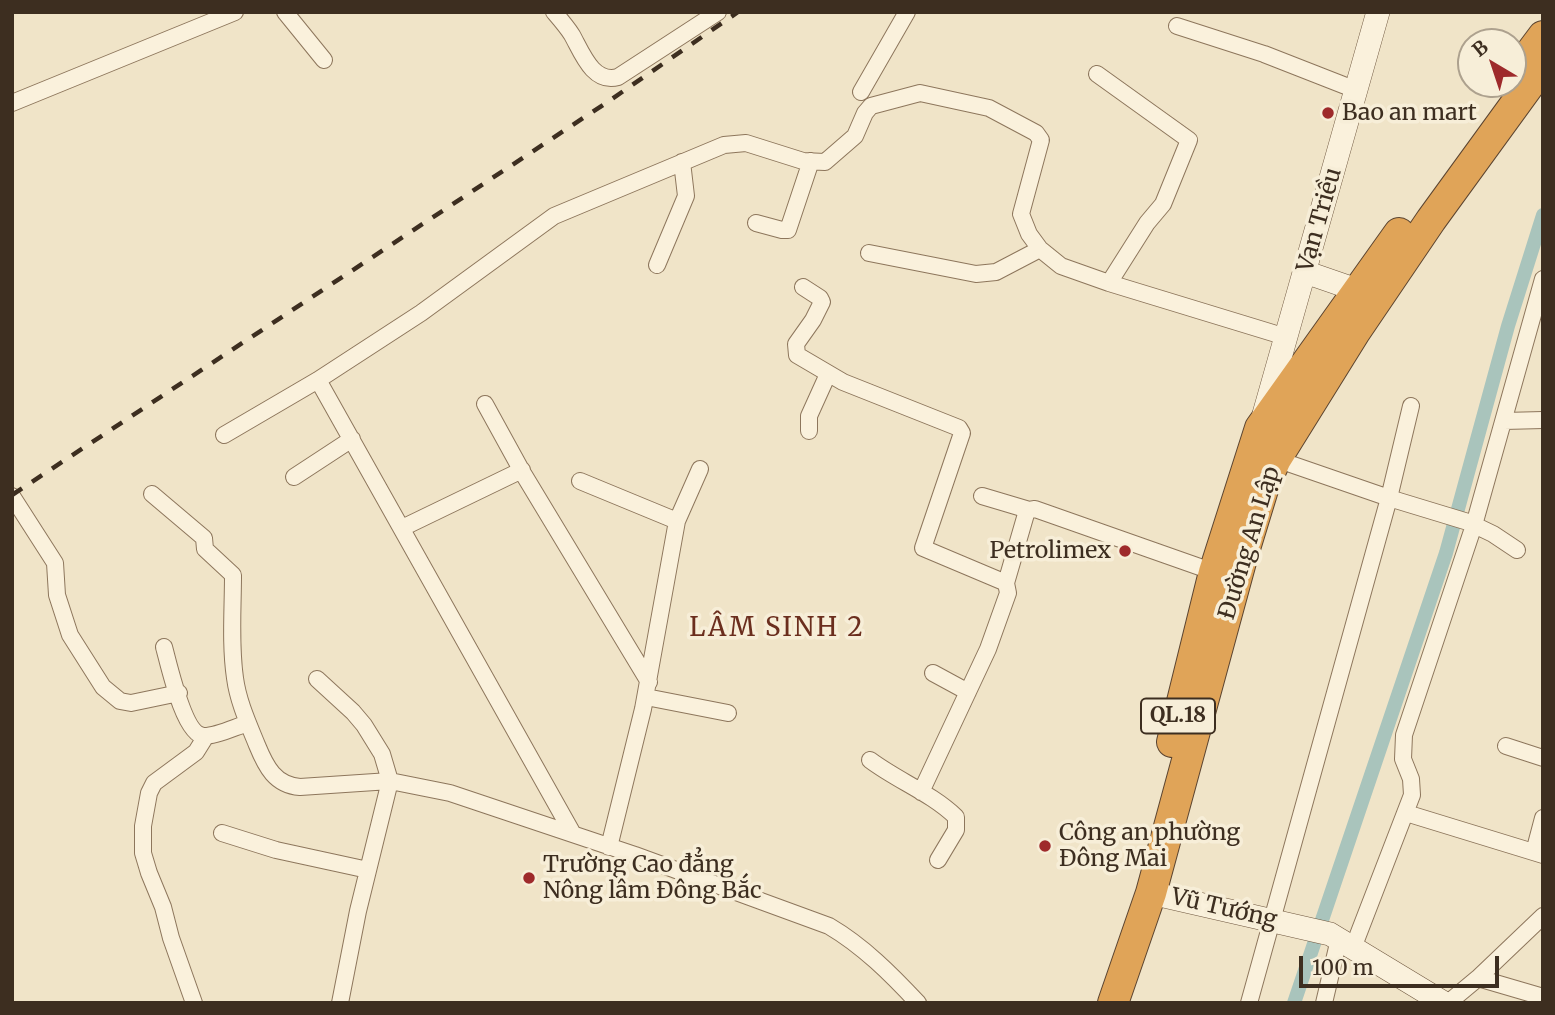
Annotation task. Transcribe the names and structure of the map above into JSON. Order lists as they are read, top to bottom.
{
  "streets": {
    "highway": ["Đường An Lập", "QL.18"],
    "street": ["Vạn Triều", "Vũ Tướng"]
  },
  "crossings": [
    ["Vạn Triều", "Đường An Lập"],
    ["Đường An Lập", "Vũ Tướng"]
  ],
  "districts": ["LÂM SINH 2"],
  "places": [
    "Bao an mart",
    "Petrolimex",
    "Công an phường Đông Mai",
    "Trường Cao đẳng Nông lâm Đông Bắc"
  ],
  "scale_bar": "100 m",
  "north": "top left"
}
